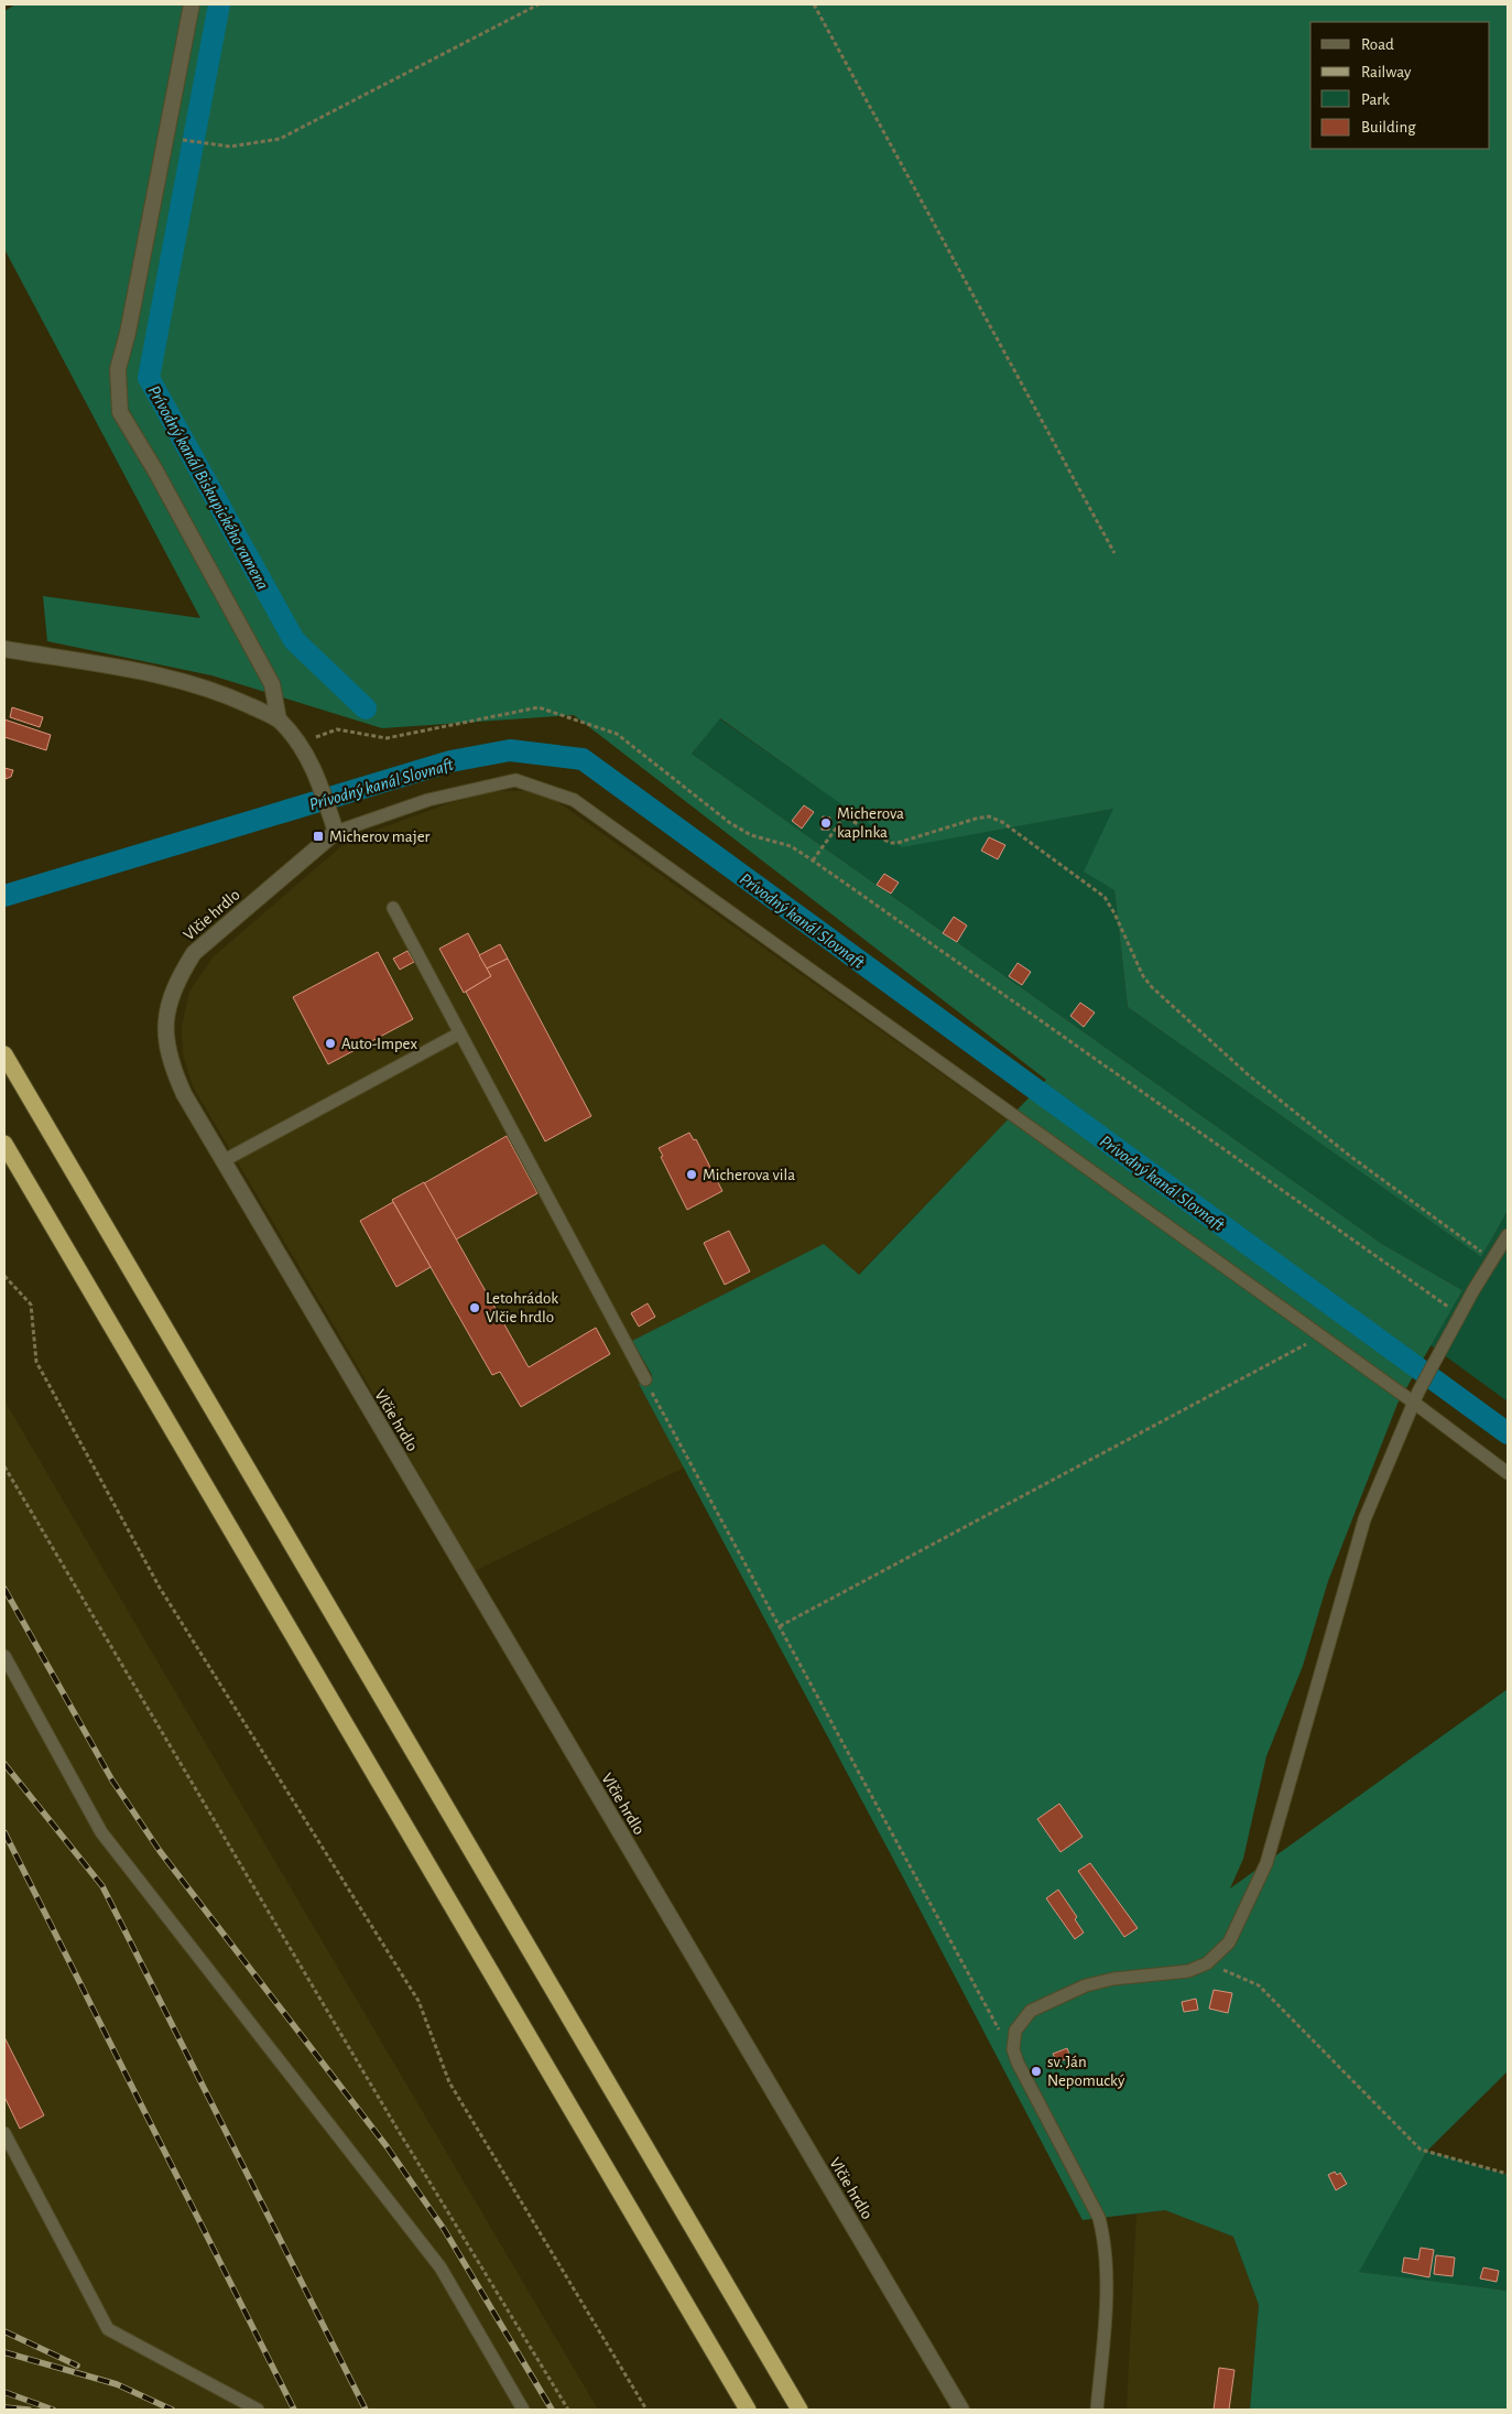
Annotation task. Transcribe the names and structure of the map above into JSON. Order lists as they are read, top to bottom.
{
  "streets": {
    "street": ["Vlčie hrdlo"]
  },
  "water": ["Prívodný kanál Biskupického ramena", "Prívodný kanál Slovnaft"],
  "places": {
    "other": [
      "Micherova kaplnka",
      "Auto-Impex",
      "Micherova vila",
      "Letohrádok Vlčie hrdlo",
      "sv. Ján Nepomucký"
    ],
    "transit": ["Micherov majer"]
  },
  "legend": [
    "Road",
    "Railway",
    "Park",
    "Building"
  ]
}
